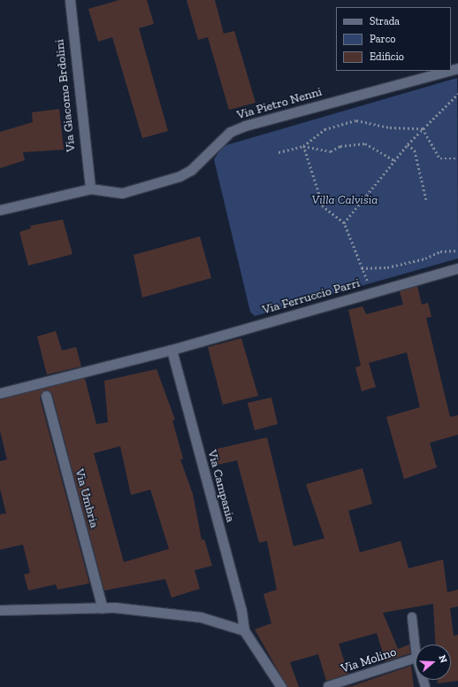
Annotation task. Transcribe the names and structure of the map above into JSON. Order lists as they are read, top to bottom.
{
  "streets": {
    "street": [
      "Via Giacomo Brdolini",
      "Via Pietro Nenni",
      "Via Ferruccio Parri",
      "Via Campania",
      "Via Umbria"
    ],
    "lane": ["Via Molino"]
  },
  "crossings": [
    ["Via Giacomo Brdolini", "Via Pietro Nenni"],
    ["Via Ferruccio Parri", "Via Campania"]
  ],
  "parks": ["Villa Calvisia"],
  "legend": ["Strada", "Parco", "Edificio"],
  "north": "right"
}
